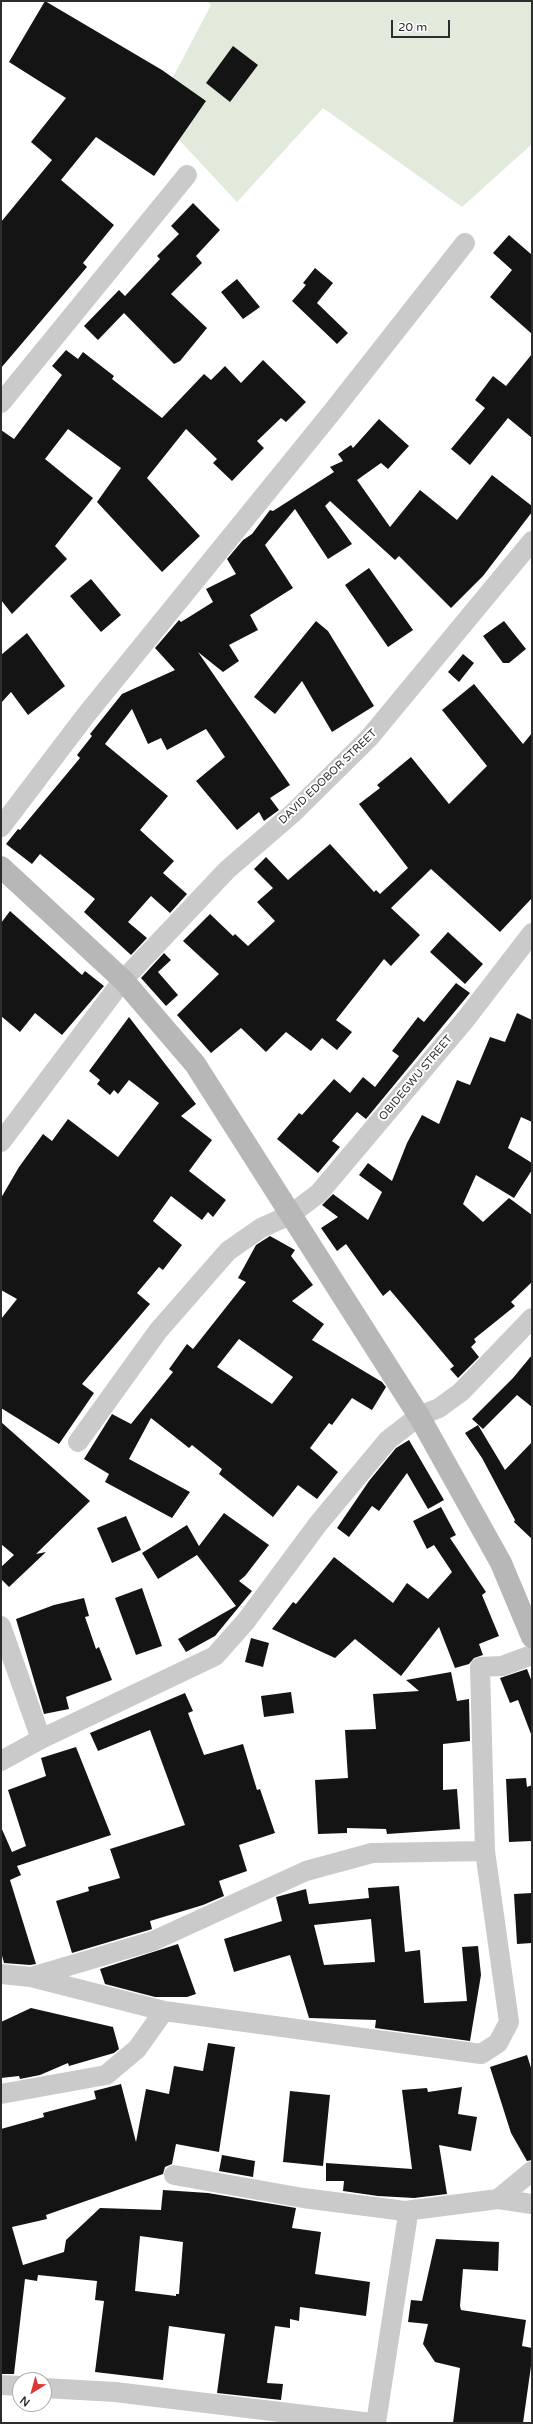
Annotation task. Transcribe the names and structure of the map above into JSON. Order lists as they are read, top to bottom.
{
  "streets": {
    "street": ["DAVID EDOBOR STREET", "OBIDEGWU STREET"]
  },
  "scale_bar": "20 m",
  "north": "bottom left"
}
